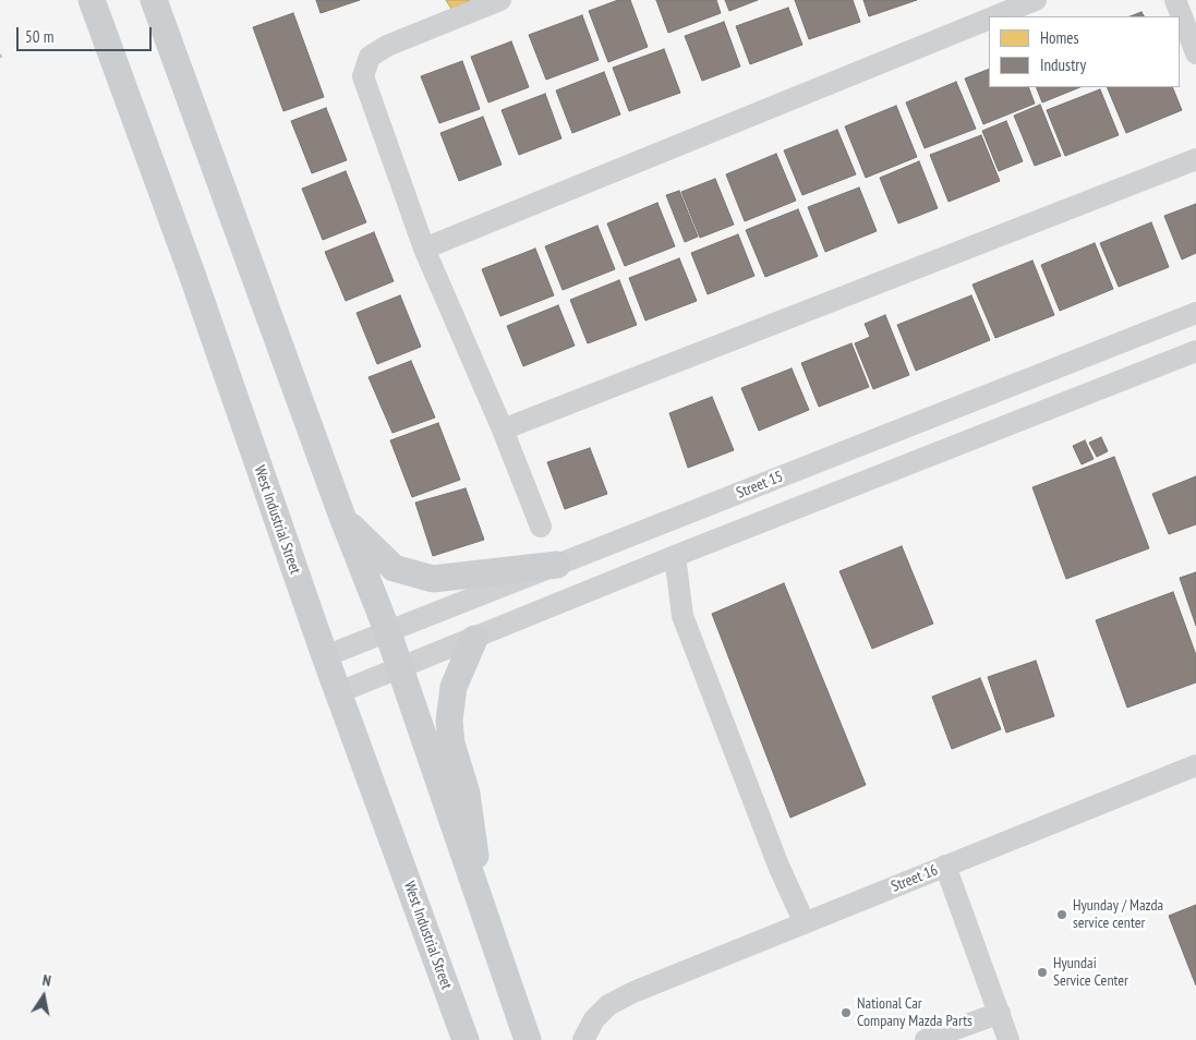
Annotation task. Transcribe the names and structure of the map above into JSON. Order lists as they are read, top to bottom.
{
  "streets": {
    "main road": ["West Industrial Street"],
    "street": ["Street 15", "Street 16"]
  },
  "crossings": [
    ["Street 15", "West Industrial Street"]
  ],
  "places": ["Hyunday / Mazda service center", "Hyundai Service Center", "National Car Company Mazda Parts"],
  "legend": ["Homes", "Industry"],
  "scale_bar": "50 m",
  "north": "top"
}
